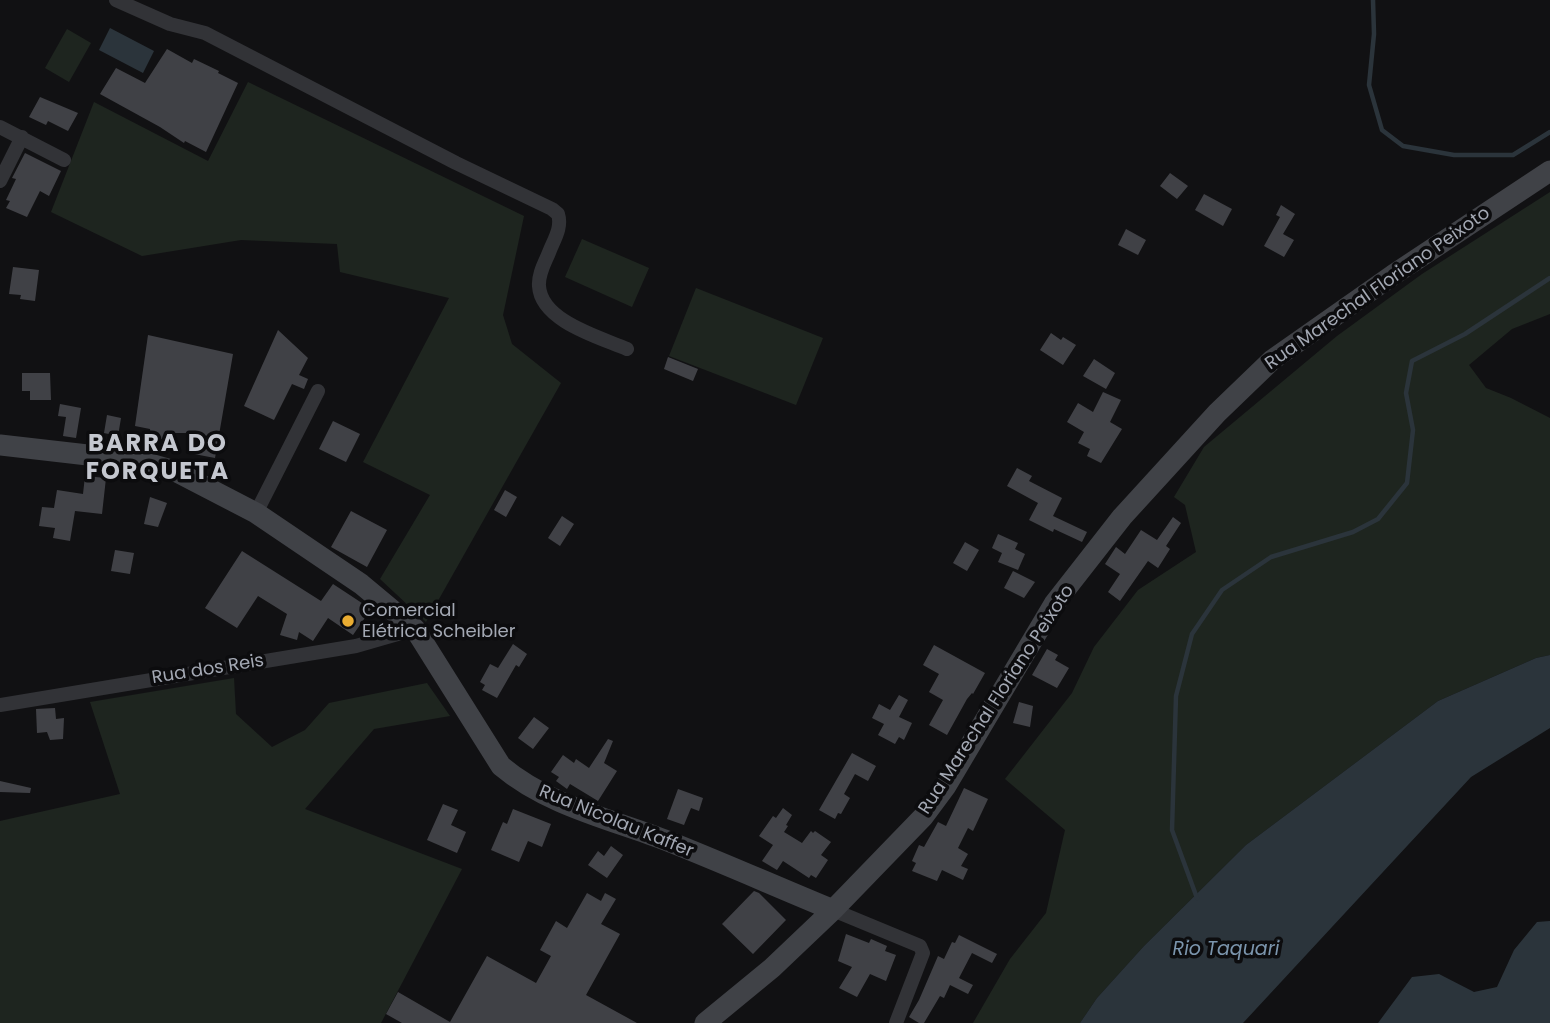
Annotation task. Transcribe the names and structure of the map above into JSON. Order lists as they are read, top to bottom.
{
  "streets": {
    "main road": ["Rua Marechal Floriano Peixoto", "Rua Nicolau Kaffer"],
    "street": ["Rua dos Reis"]
  },
  "crossings": [
    ["Rua Marechal Floriano Peixoto", "Rua Nicolau Kaffer"],
    ["Rua dos Reis", "Rua Nicolau Kaffer"]
  ],
  "districts": ["BARRA DO FORQUETA"],
  "water": ["Rio Taquari"],
  "places": ["Comercial Elétrica Scheibler"]
}
